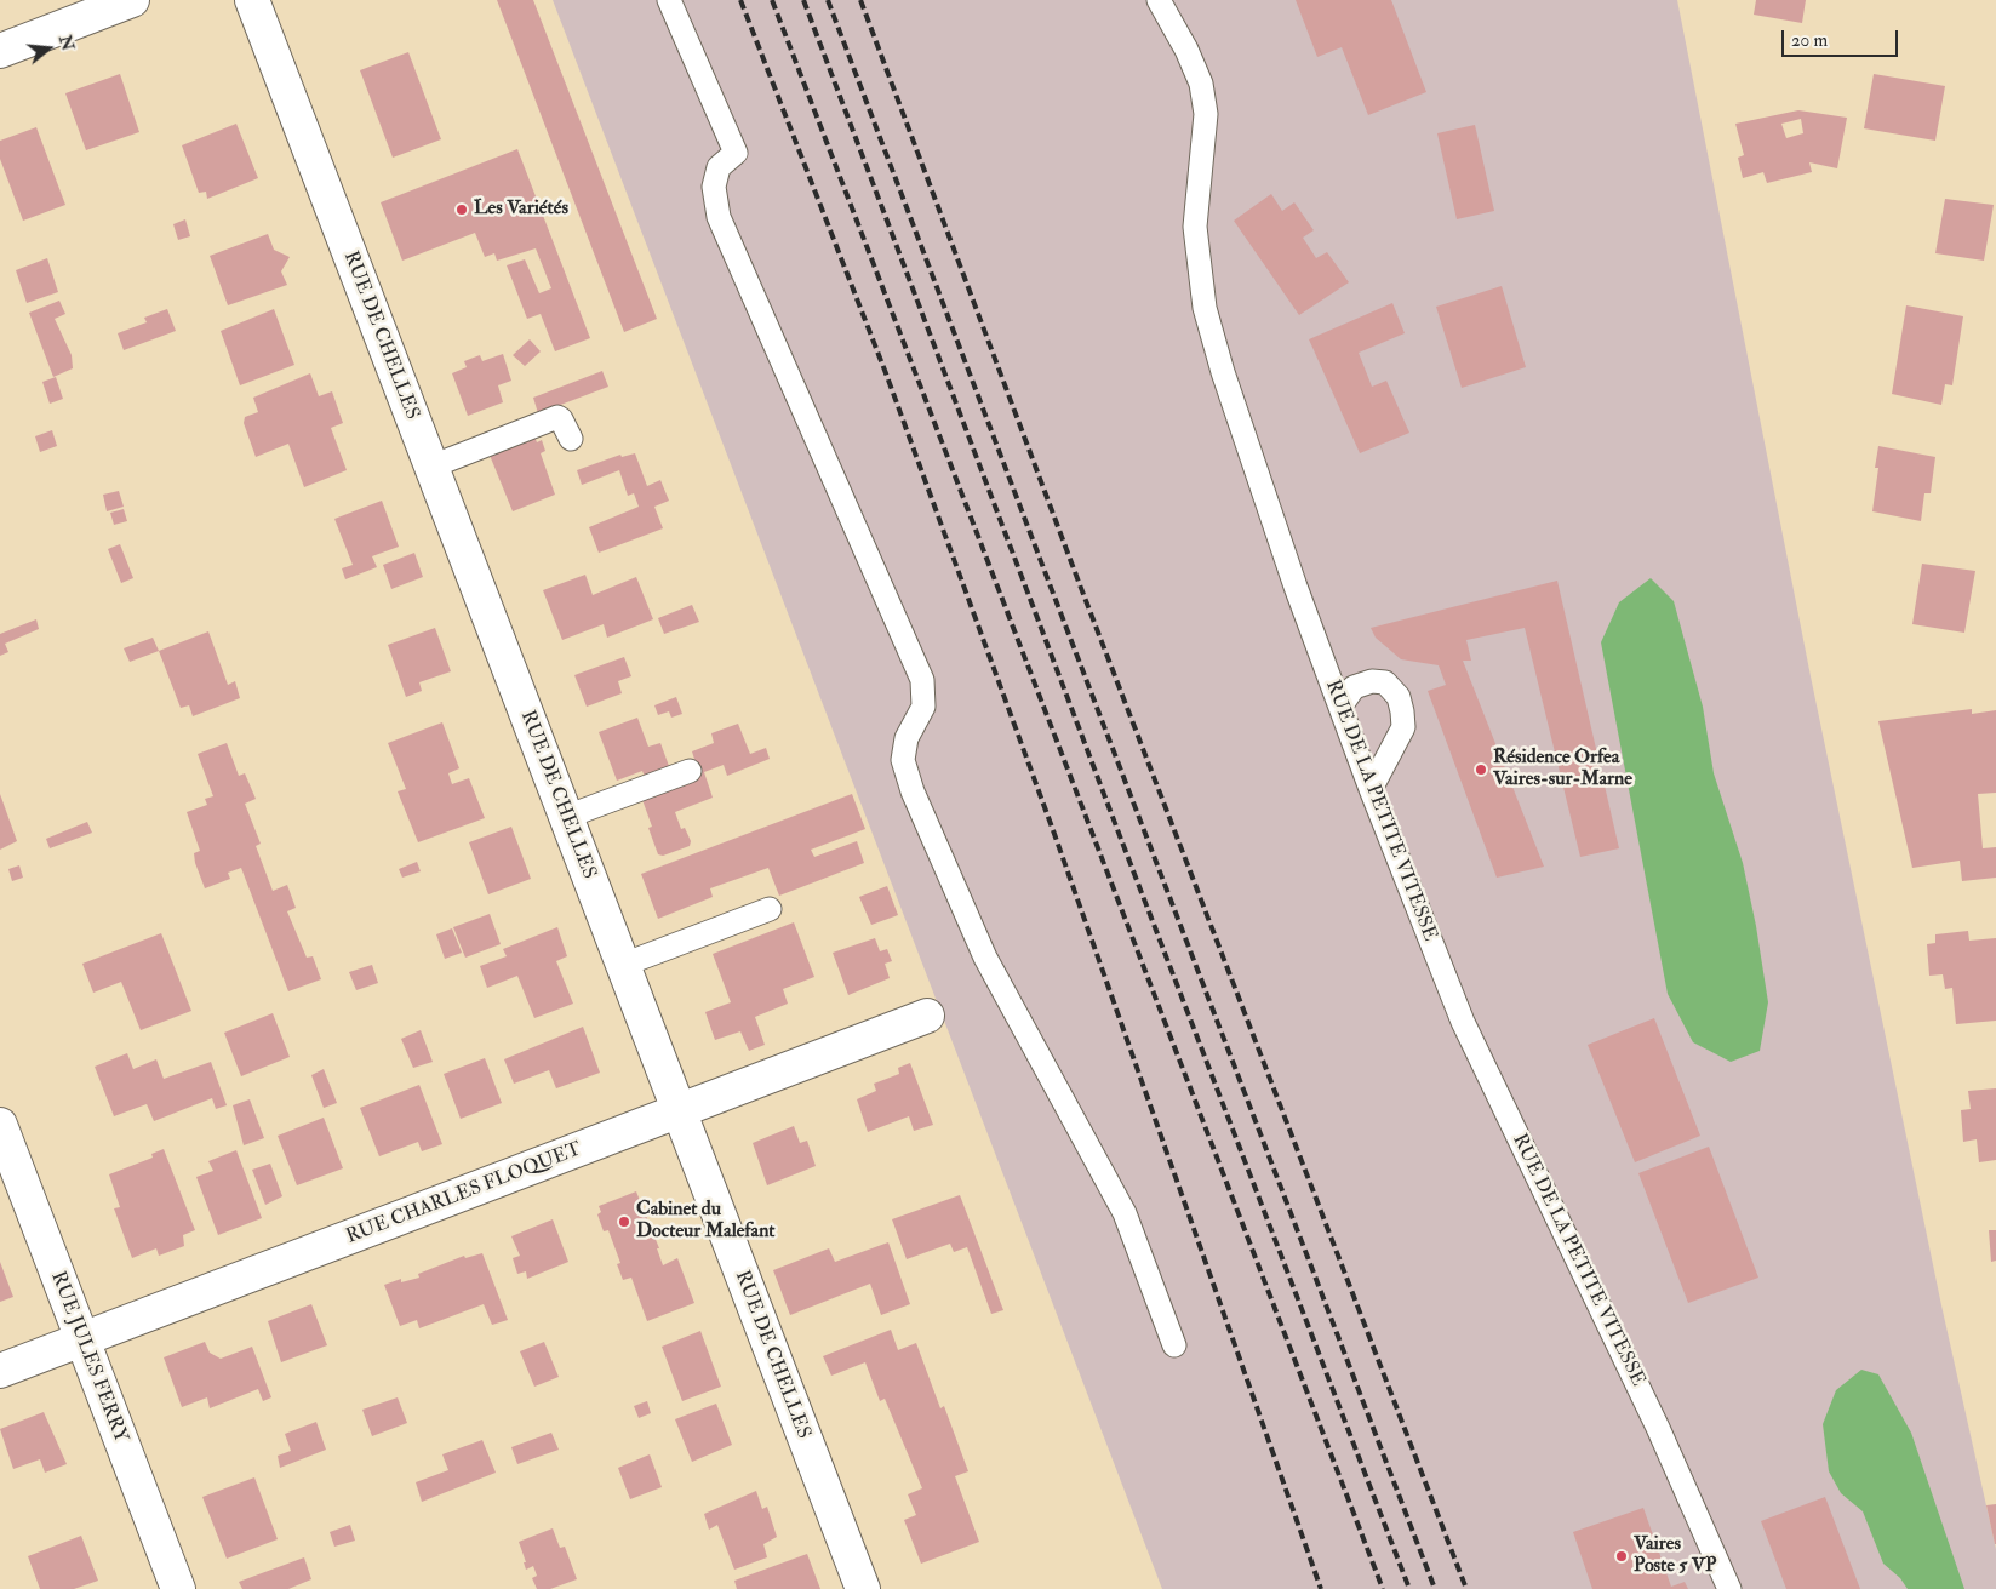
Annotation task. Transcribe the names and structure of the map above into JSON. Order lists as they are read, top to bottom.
{
  "streets": {
    "street": ["RUE DE CHELLES", "RUE CHARLES FLOQUET", "RUE JULES FERRY"],
    "lane": ["RUE DE LA PETITE VITESSE"]
  },
  "crossings": [
    ["RUE DE CHELLES", "RUE CHARLES FLOQUET"],
    ["RUE CHARLES FLOQUET", "RUE JULES FERRY"]
  ],
  "places": [
    "Les Variétés",
    "Résidence Orfea Vaires-sur-Marne",
    "Cabinet du Docteur Malefant",
    "Vaires Poste 5 VP"
  ],
  "scale_bar": "20 m",
  "north": "right"
}
